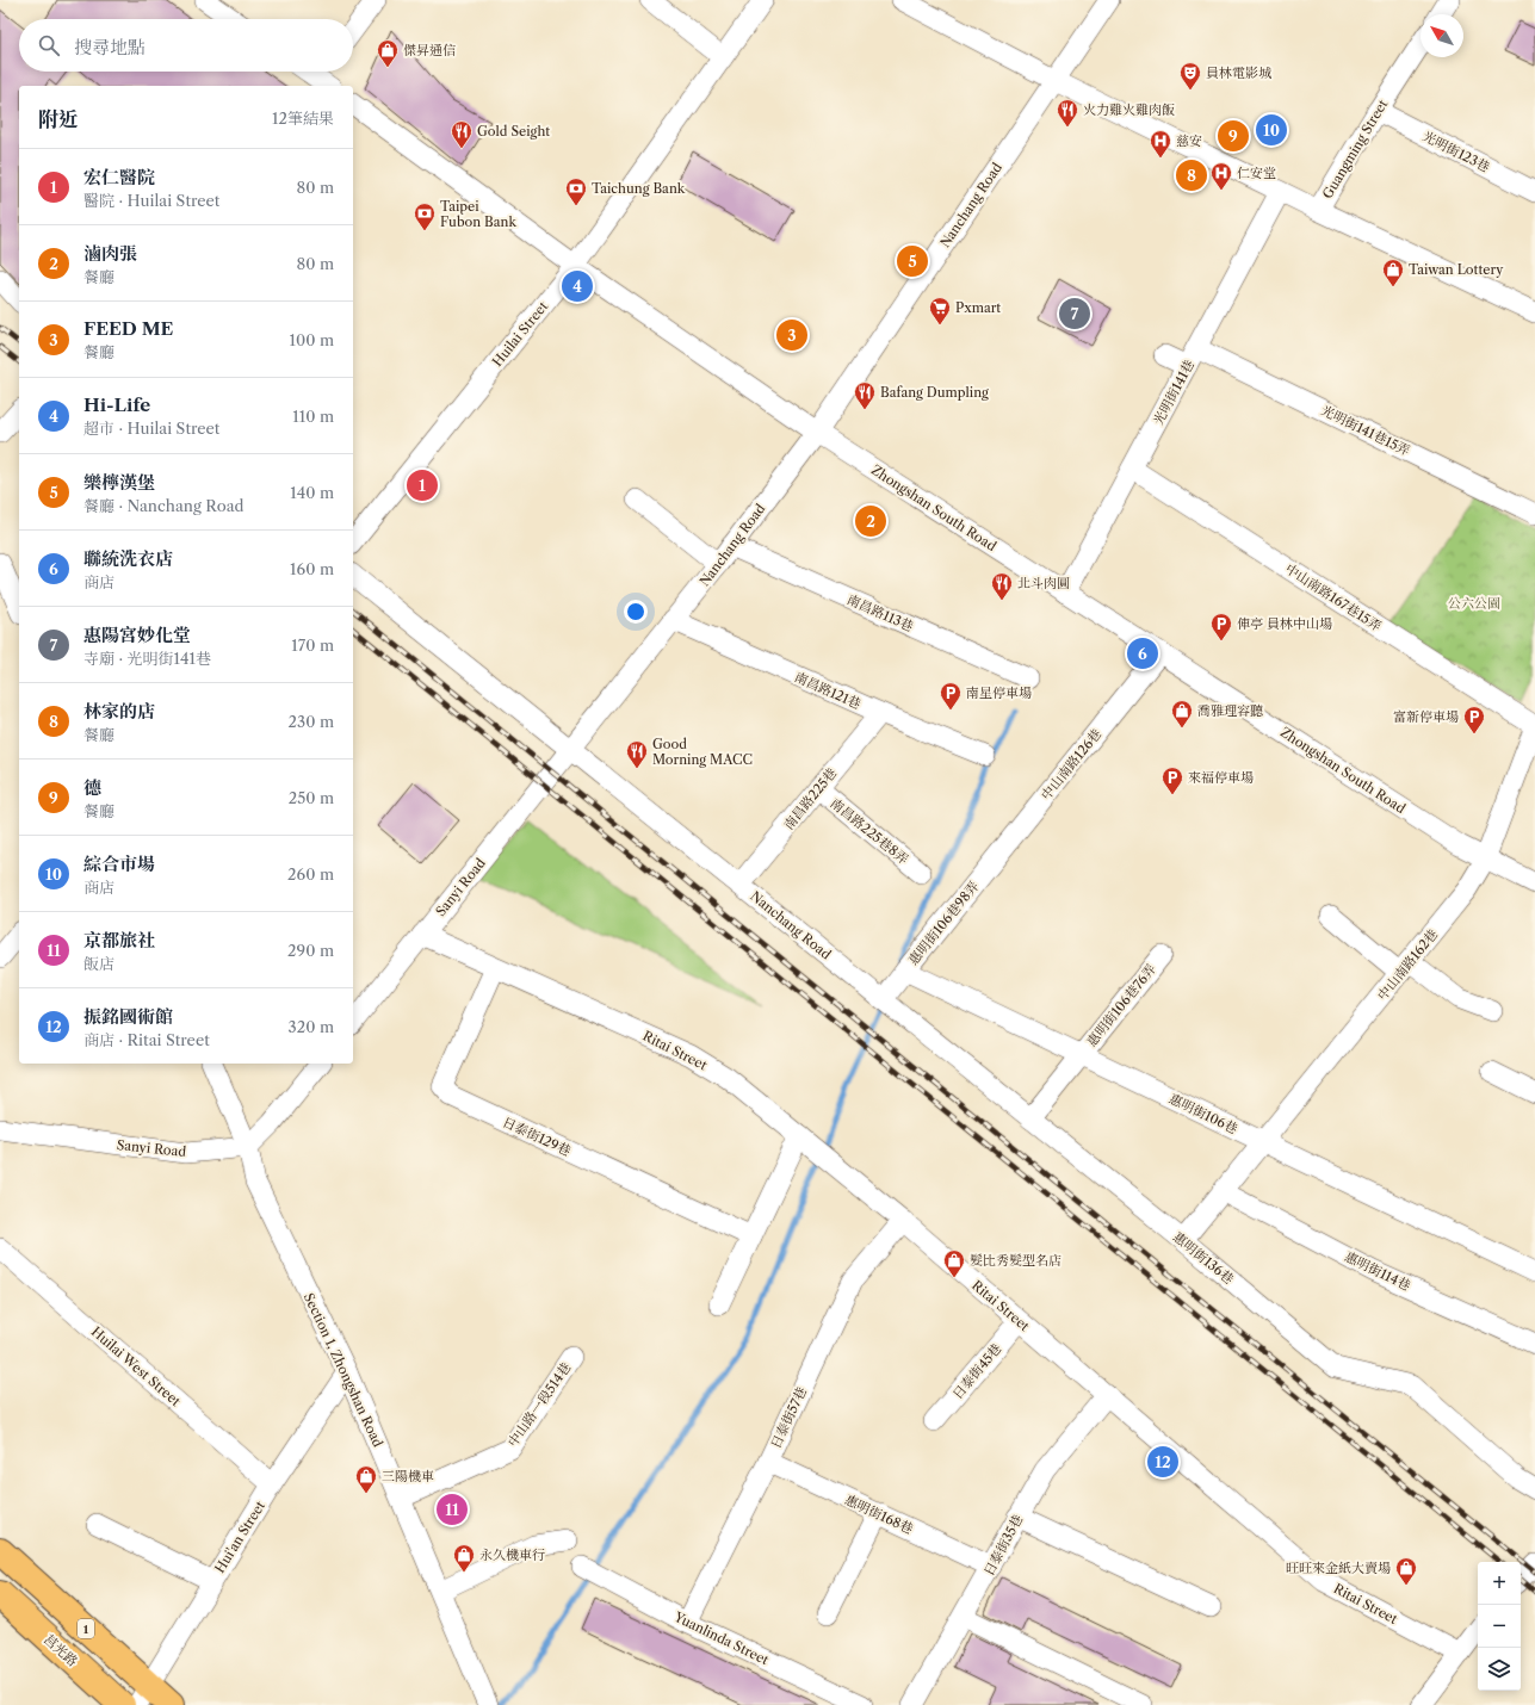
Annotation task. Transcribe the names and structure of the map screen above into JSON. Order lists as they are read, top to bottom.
{
  "streets": {
    "main road": ["1", "莒光路"],
    "street": [
      "Guangming Street",
      "光明街123巷",
      "Nanchang Road",
      "Huilai Street",
      "光明街141巷",
      "光明街141巷15弄",
      "Zhongshan South Road",
      "中山南路167巷15弄",
      "南昌路113巷",
      "南昌路121巷",
      "中山南路126巷",
      "南昌路225巷",
      "南昌路225巷8弄",
      "Sanyi Road",
      "惠明街106巷98弄",
      "中山南路162巷",
      "惠明街106巷76弄",
      "Ritai Street",
      "惠明街106巷",
      "日泰街129巷",
      "惠明街136巷",
      "惠明街114巷",
      "Huilai West Street",
      "Section 1, Zhongshan Road",
      "日泰街45巷",
      "中山路一段514巷",
      "日泰街57巷",
      "惠明街168巷",
      "Hui'an Street",
      "日泰街35巷",
      "Yuanlinda Street"
    ]
  },
  "crossings": [
    ["Guangming Street", "光明街123巷"],
    ["Guangming Street", "Nanchang Road"],
    ["Guangming Street", "光明街141巷"],
    ["Nanchang Road", "Zhongshan South Road"],
    ["Nanchang Road", "南昌路113巷"],
    ["Nanchang Road", "南昌路121巷"],
    ["Nanchang Road", "南昌路225巷"],
    ["Nanchang Road", "Sanyi Road"],
    ["Nanchang Road", "惠明街136巷"],
    ["Huilai Street", "Zhongshan South Road"],
    ["光明街141巷", "光明街141巷15弄"],
    ["光明街141巷", "Zhongshan South Road"],
    ["光明街141巷", "中山南路167巷15弄"],
    ["Zhongshan South Road", "中山南路126巷"],
    ["Zhongshan South Road", "中山南路162巷"],
    ["中山南路167巷15弄", "中山南路162巷"],
    ["南昌路121巷", "南昌路225巷"],
    ["中山南路126巷", "惠明街106巷98弄"],
    ["南昌路225巷", "南昌路225巷8弄"],
    ["Sanyi Road", "Ritai Street"],
    ["Sanyi Road", "Section 1, Zhongshan Road"],
    ["惠明街106巷98弄", "惠明街106巷"],
    ["中山南路162巷", "惠明街106巷"],
    ["中山南路162巷", "惠明街136巷"],
    ["中山南路162巷", "惠明街114巷"],
    ["惠明街106巷76弄", "惠明街106巷"],
    ["惠明街106巷76弄", "惠明街136巷"],
    ["Ritai Street", "日泰街129巷"],
    ["Ritai Street", "日泰街45巷"],
    ["Ritai Street", "日泰街57巷"],
    ["Ritai Street", "日泰街35巷"],
    ["Huilai West Street", "Hui'an Street"],
    ["Section 1, Zhongshan Road", "中山路一段514巷"],
    ["Section 1, Zhongshan Road", "Hui'an Street"],
    ["日泰街57巷", "惠明街168巷"],
    ["日泰街57巷", "Yuanlinda Street"],
    ["惠明街168巷", "日泰街35巷"],
    ["Hui'an Street", "1"]
  ],
  "parks": ["公六公園"],
  "places": {
    "shop": [
      "傑昇通信",
      "Taiwan Lottery",
      "喬雅理容聽",
      "髮比秀髮型名店",
      "三陽機車",
      "永久機車行",
      "旺旺來金紙大賣場"
    ],
    "theatre": ["員林電影城"],
    "restaurant": [
      "火力雞火雞肉飯",
      "Gold Seight",
      "Bafang Dumpling",
      "北斗肉圓",
      "Good Morning MACC"
    ],
    "hospital": ["慈安", "仁安堂"],
    "bank": ["Taichung Bank", "Taipei Fubon Bank"],
    "supermarket": ["Pxmart"],
    "parking": [
      "俥亭 員林中山場",
      "南星停車場",
      "富新停車場",
      "來福停車場"
    ]
  },
  "north": "top left",
  "page": {
    "search": "搜尋地點",
    "heading": ["附近", "12筆結果"],
    "pins": [
      "10",
      "9",
      "8",
      "5",
      "4",
      "7",
      "3",
      "1",
      "2",
      "6",
      "12",
      "11"
    ],
    "list": [
      {
        "mark": "1",
        "name": "宏仁醫院",
        "note": "醫院 · Huilai Street",
        "value": "80 m"
      },
      {
        "mark": "2",
        "name": "滷肉張",
        "note": "餐廳",
        "value": "80 m"
      },
      {
        "mark": "3",
        "name": "FEED ME",
        "note": "餐廳",
        "value": "100 m"
      },
      {
        "mark": "4",
        "name": "Hi-Life",
        "note": "超市 · Huilai Street",
        "value": "110 m"
      },
      {
        "mark": "5",
        "name": "樂檸漢堡",
        "note": "餐廳 · Nanchang Road",
        "value": "140 m"
      },
      {
        "mark": "6",
        "name": "聯統洗衣店",
        "note": "商店",
        "value": "160 m"
      },
      {
        "mark": "7",
        "name": "惠陽宮妙化堂",
        "note": "寺廟 · 光明街141巷",
        "value": "170 m"
      },
      {
        "mark": "8",
        "name": "林家的店",
        "note": "餐廳",
        "value": "230 m"
      },
      {
        "mark": "9",
        "name": "德",
        "note": "餐廳",
        "value": "250 m"
      },
      {
        "mark": "10",
        "name": "綜合市場",
        "note": "商店",
        "value": "260 m"
      },
      {
        "mark": "11",
        "name": "京都旅社",
        "note": "飯店",
        "value": "290 m"
      },
      {
        "mark": "12",
        "name": "振銘國術館",
        "note": "商店 · Ritai Street",
        "value": "320 m"
      }
    ],
    "map_buttons": ["+", "−"]
  }
}
